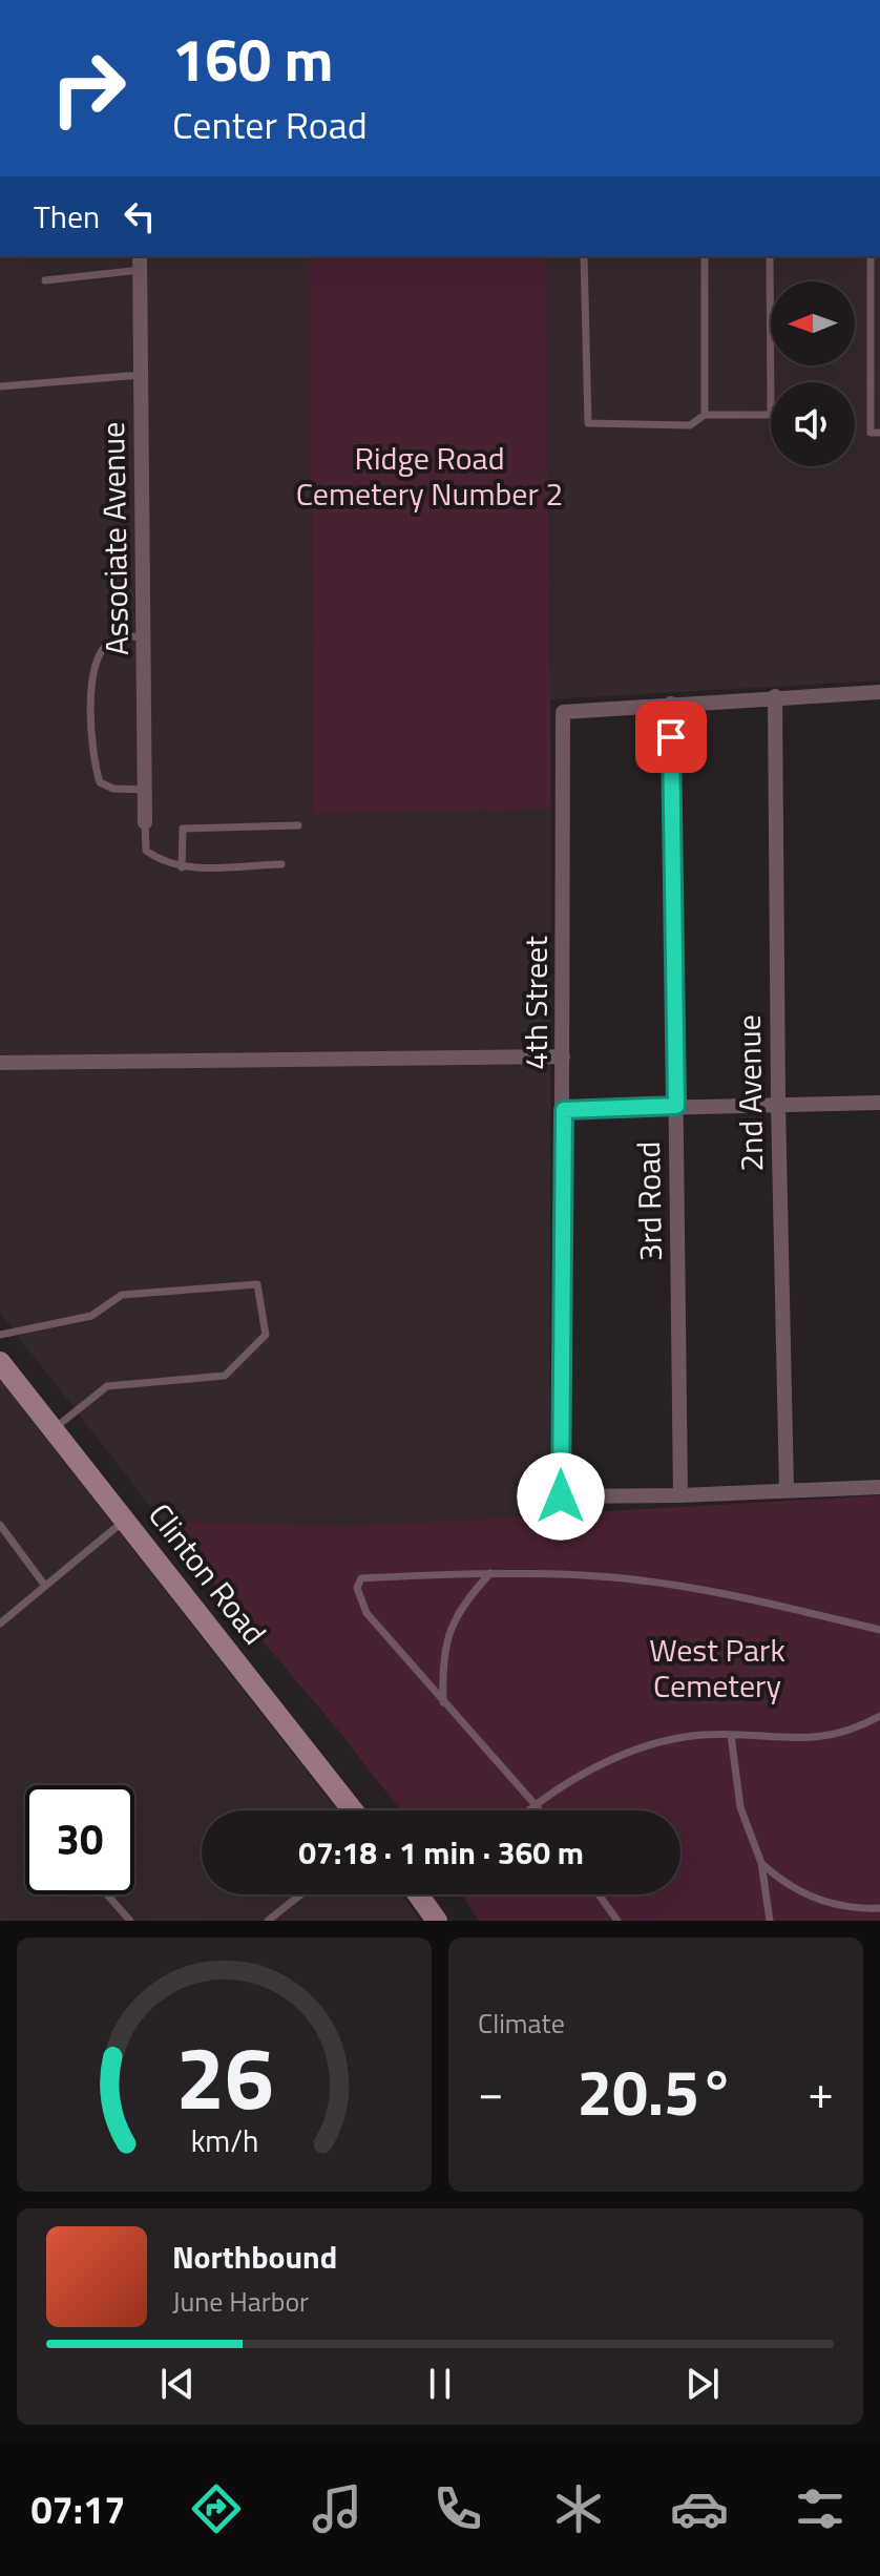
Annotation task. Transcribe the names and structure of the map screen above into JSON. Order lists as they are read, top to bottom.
{
  "streets": {
    "street": [
      "Associate Avenue",
      "4th Street",
      "2nd Avenue",
      "3rd Road",
      "Clinton Road"
    ]
  },
  "crossings": [
    ["4th Street", "3rd Road"]
  ],
  "parks": ["Ridge Road Cemetery Number 2", "West Park Cemetery"],
  "north": "left",
  "page": {
    "turn": ["160 m", "Center Road"],
    "then": "Then",
    "limit": "30",
    "trip": "07:18 · 1 min · 360 m",
    "tile": "Climate",
    "heat": ["−", "20.5°", "+"],
    "song": ["Northbound", "June Harbor"],
    "tabs": "07:17",
    "gauge": ["26", "km/h"]
  }
}
